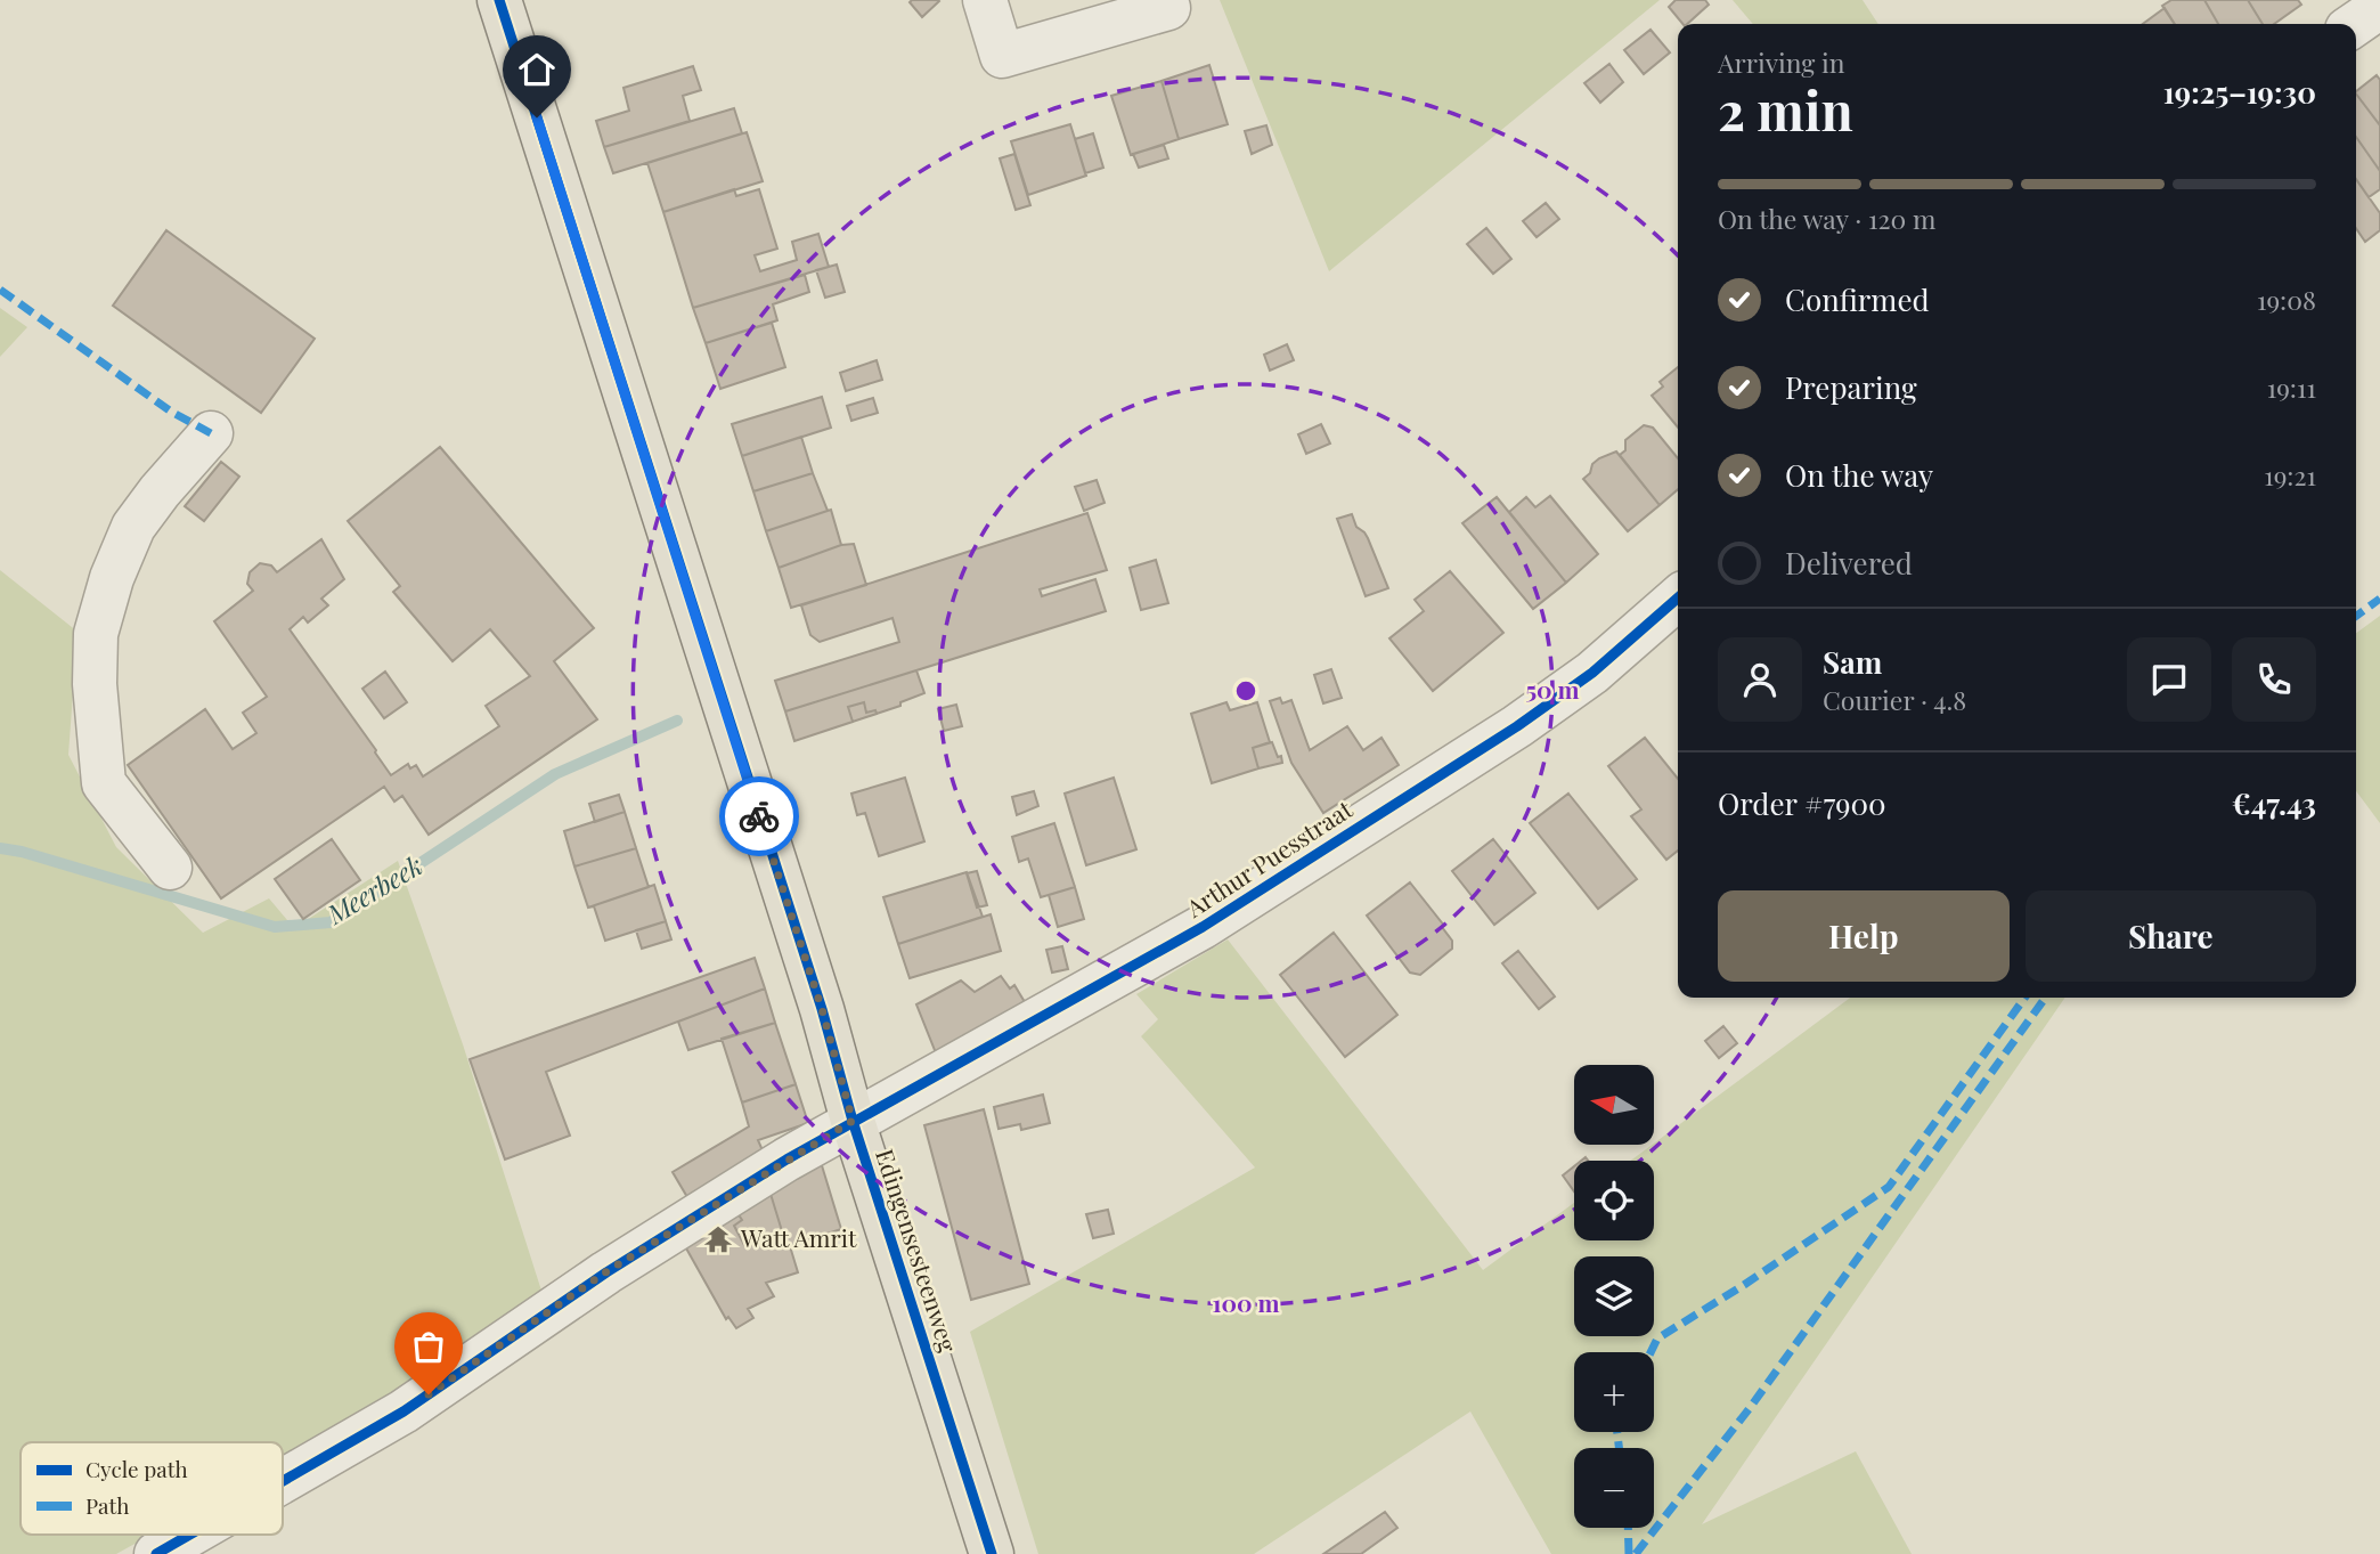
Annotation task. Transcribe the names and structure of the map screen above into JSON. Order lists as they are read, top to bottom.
{
  "streets": {
    "main road": ["Edingensesteenweg"],
    "street": ["Arthur Puesstraat"]
  },
  "crossings": [
    ["Arthur Puesstraat", "Edingensesteenweg"]
  ],
  "water": ["Meerbeek"],
  "places": {
    "temple": ["Watt Amrit"]
  },
  "legend": ["Cycle path", "Path"],
  "north": "left",
  "page": {
    "heading": ["2 min", "Arriving in", "19:25–19:30"],
    "panel": [
      "Sam",
      "Courier · 4.8",
      "Order #7900",
      "€47.43"
    ],
    "bar": "On the way · 120 m",
    "list": [
      ["Confirmed", "19:08"],
      ["Preparing", "19:11"],
      ["On the way", "19:21"],
      "Delivered"
    ],
    "buttons": ["Help", "Share"],
    "map_buttons": ["+", "−"]
  },
  "rings": ["50 m", "100 m"]
}
